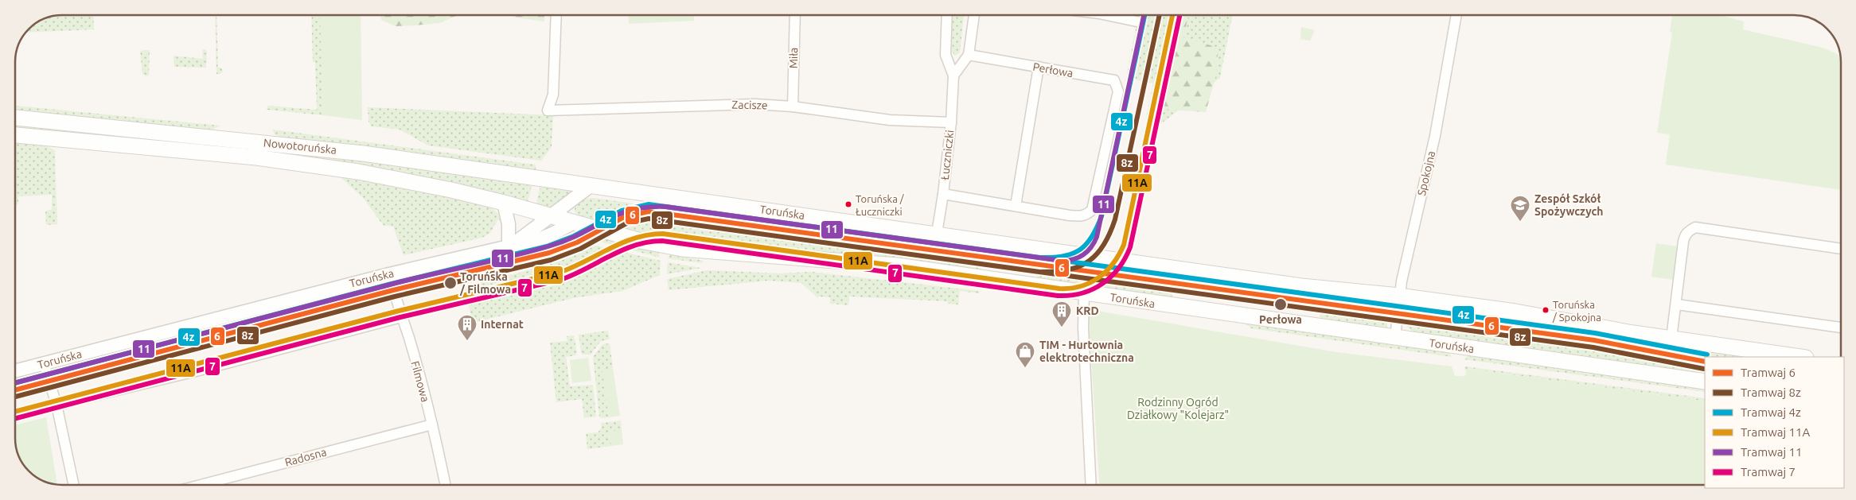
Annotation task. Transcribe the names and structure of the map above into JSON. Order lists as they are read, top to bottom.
{
  "streets": {
    "main road": ["Nowotoruńska", "Toruńska"],
    "street": [
      "Miła",
      "Perłowa",
      "Zacisze",
      "Łuczniczki",
      "Spokojna",
      "Filmowa",
      "Radosna"
    ]
  },
  "crossings": [
    ["Miła", "Zacisze"],
    ["Perłowa", "Łuczniczki"],
    ["Zacisze", "Łuczniczki"],
    ["Nowotoruńska", "Toruńska"],
    ["Łuczniczki", "Toruńska"],
    ["Spokojna", "Toruńska"],
    ["Toruńska", "Filmowa"],
    ["Filmowa", "Radosna"]
  ],
  "parks": ["Rodzinny Ogród Działkowy \"Kolejarz\""],
  "places": {
    "other": [
      "Toruńska / Łuczniczki",
      "Toruńska / Filmowa",
      "Perłowa",
      "Toruńska / Spokojna"
    ],
    "school or university": ["Zespół Szkół Spożywczych"],
    "building": ["KRD", "Internat"],
    "shop": ["TIM - Hurtownia elektrotechniczna"]
  },
  "lines": [
    "tram line 8z",
    "tram line 4z",
    "tram line 11A",
    "tram line 11",
    "tram line 7",
    "tram line 6"
  ],
  "legend": [
    "Tramwaj 6",
    "Tramwaj 8z",
    "Tramwaj 4z",
    "Tramwaj 11A",
    "Tramwaj 11",
    "Tramwaj 7"
  ]
}
